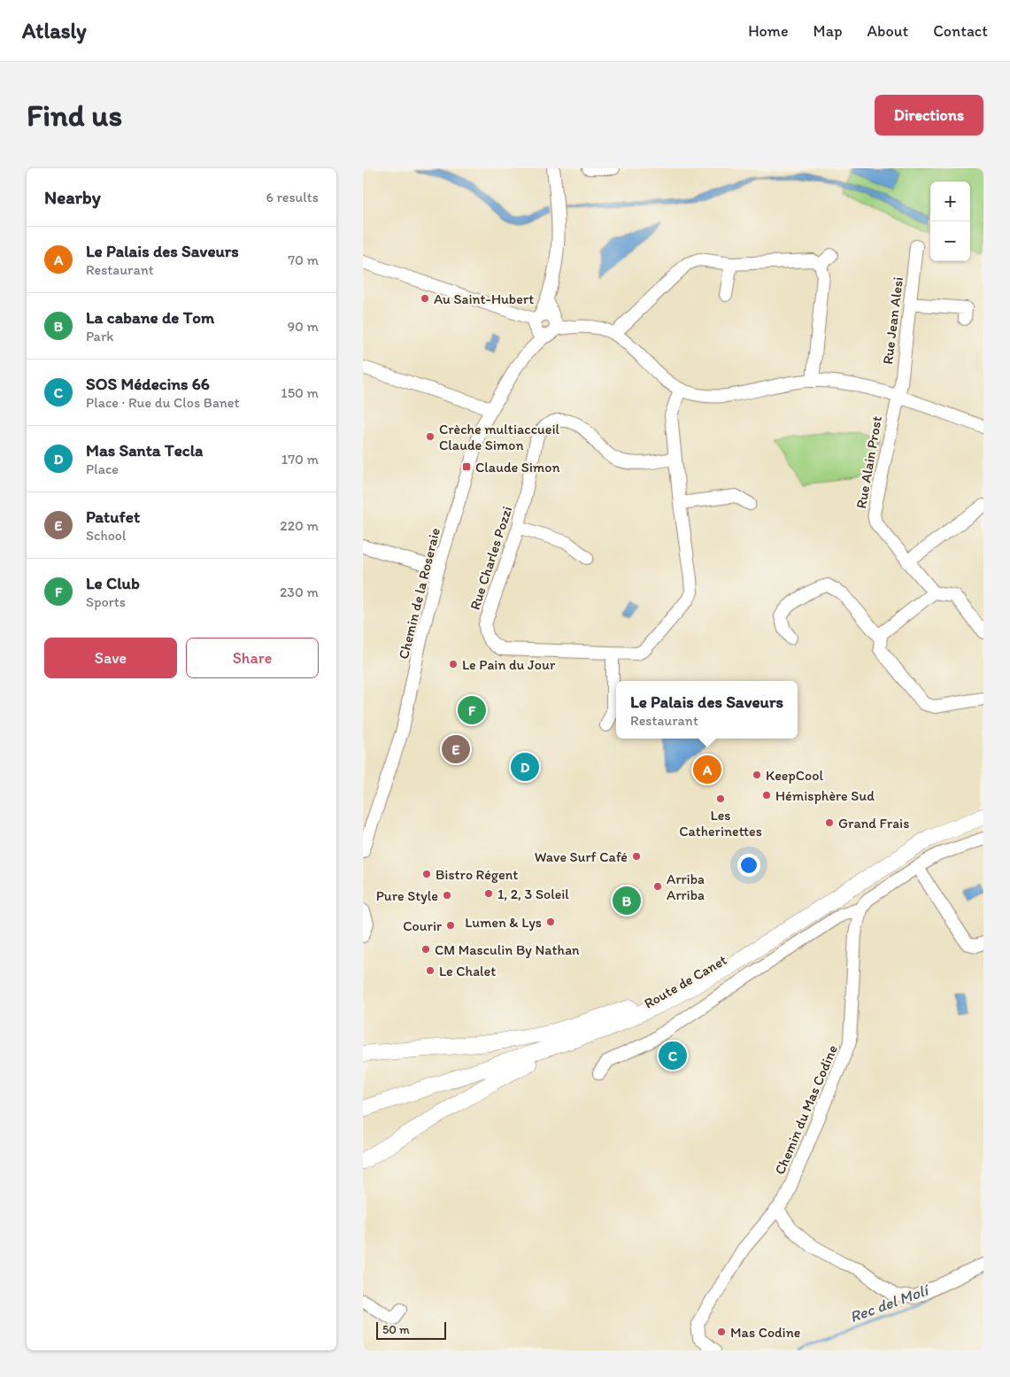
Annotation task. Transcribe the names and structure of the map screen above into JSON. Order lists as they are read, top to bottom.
{
  "streets": {
    "main road": ["Route de Canet"],
    "street": [
      "Rue Jean Alesi",
      "Rue Alain Prost",
      "Rue Charles Pozzi",
      "Chemin de la Roseraie",
      "Chemin du Mas Codine"
    ]
  },
  "crossings": [
    ["Rue Jean Alesi", "Rue Alain Prost"]
  ],
  "water": ["Rec del Molí"],
  "places": {
    "other": [
      "Au Saint-Hubert",
      "Crèche multiaccueil Claude Simon",
      "Le Pain du Jour",
      "KeepCool",
      "Hémisphère Sud",
      "Les Catherinettes",
      "Grand Frais",
      "Wave Surf Café",
      "Bistro Régent",
      "Arriba Arriba",
      "1, 2, 3 Soleil",
      "Pure Style",
      "Lumen & Lys",
      "Courir",
      "CM Masculin By Nathan",
      "Le Chalet",
      "Mas Codine"
    ],
    "transit": ["Claude Simon"]
  },
  "scale_bar": "50 m",
  "page": {
    "header": "Atlasly",
    "nav": [
      "Home",
      "Map",
      "About",
      "Contact"
    ],
    "buttons": [
      "Directions",
      ["Save", "Share"]
    ],
    "title": "Find us",
    "heading": ["Nearby", "6 results"],
    "map_buttons": ["+", "−"],
    "list": [
      {
        "mark": "A",
        "name": "Le Palais des Saveurs",
        "note": "Restaurant",
        "value": "70 m"
      },
      {
        "mark": "B",
        "name": "La cabane de Tom",
        "note": "Park",
        "value": "90 m"
      },
      {
        "mark": "C",
        "name": "SOS Médecins 66",
        "note": "Place · Rue du Clos Banet",
        "value": "150 m"
      },
      {
        "mark": "D",
        "name": "Mas Santa Tecla",
        "note": "Place",
        "value": "170 m"
      },
      {
        "mark": "E",
        "name": "Patufet",
        "note": "School",
        "value": "220 m"
      },
      {
        "mark": "F",
        "name": "Le Club",
        "note": "Sports",
        "value": "230 m"
      }
    ],
    "popup": ["Le Palais des Saveurs", "Restaurant"],
    "pins": [
      "F",
      "E",
      "D",
      "A",
      "B",
      "C"
    ],
    "scale": "50 m"
  }
}
